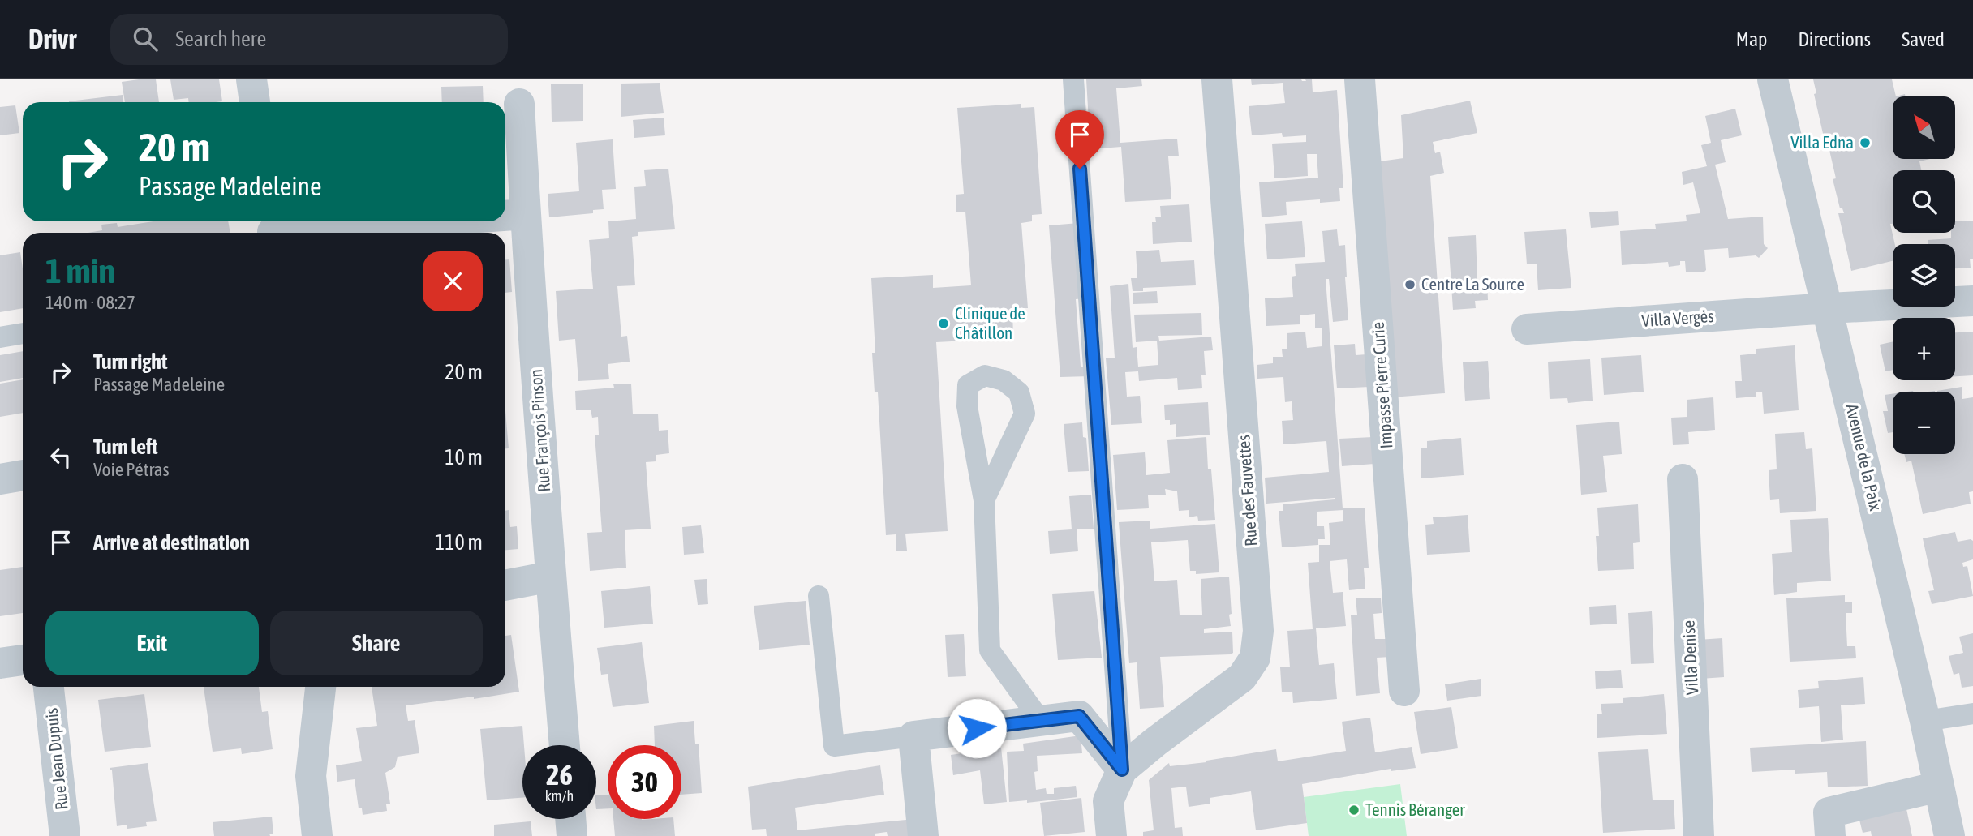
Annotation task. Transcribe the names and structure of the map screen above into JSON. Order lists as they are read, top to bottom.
{
  "streets": {
    "street": [
      "Villa Vergès",
      "Impasse Pierre Curie",
      "Rue François Pinson",
      "Avenue de la Paix",
      "Rue des Fauvettes",
      "Villa Denise",
      "Rue Jean Dupuis"
    ]
  },
  "crossings": [
    ["Villa Vergès", "Avenue de la Paix"]
  ],
  "places": [
    "Villa Edna",
    "Centre La Source",
    "Clinique de Châtillon",
    "Tennis Béranger"
  ],
  "north": "top left",
  "page": {
    "header": "Drivr",
    "search": "Search here",
    "nav": ["Map", "Directions", "Saved"],
    "map_buttons": ["+", "−"],
    "turn": ["20 m", "Passage Madeleine"],
    "heading": ["1 min", "140 m · 08:27"],
    "list": [
      {
        "name": "Turn right",
        "note": "Passage Madeleine",
        "value": "20 m"
      },
      {
        "name": "Turn left",
        "note": "Voie Pétras",
        "value": "10 m"
      },
      {
        "name": "Arrive at destination",
        "value": "110 m"
      }
    ],
    "buttons": ["Exit", "Share"],
    "speed": "26 km/h",
    "limit": "30"
  }
}
